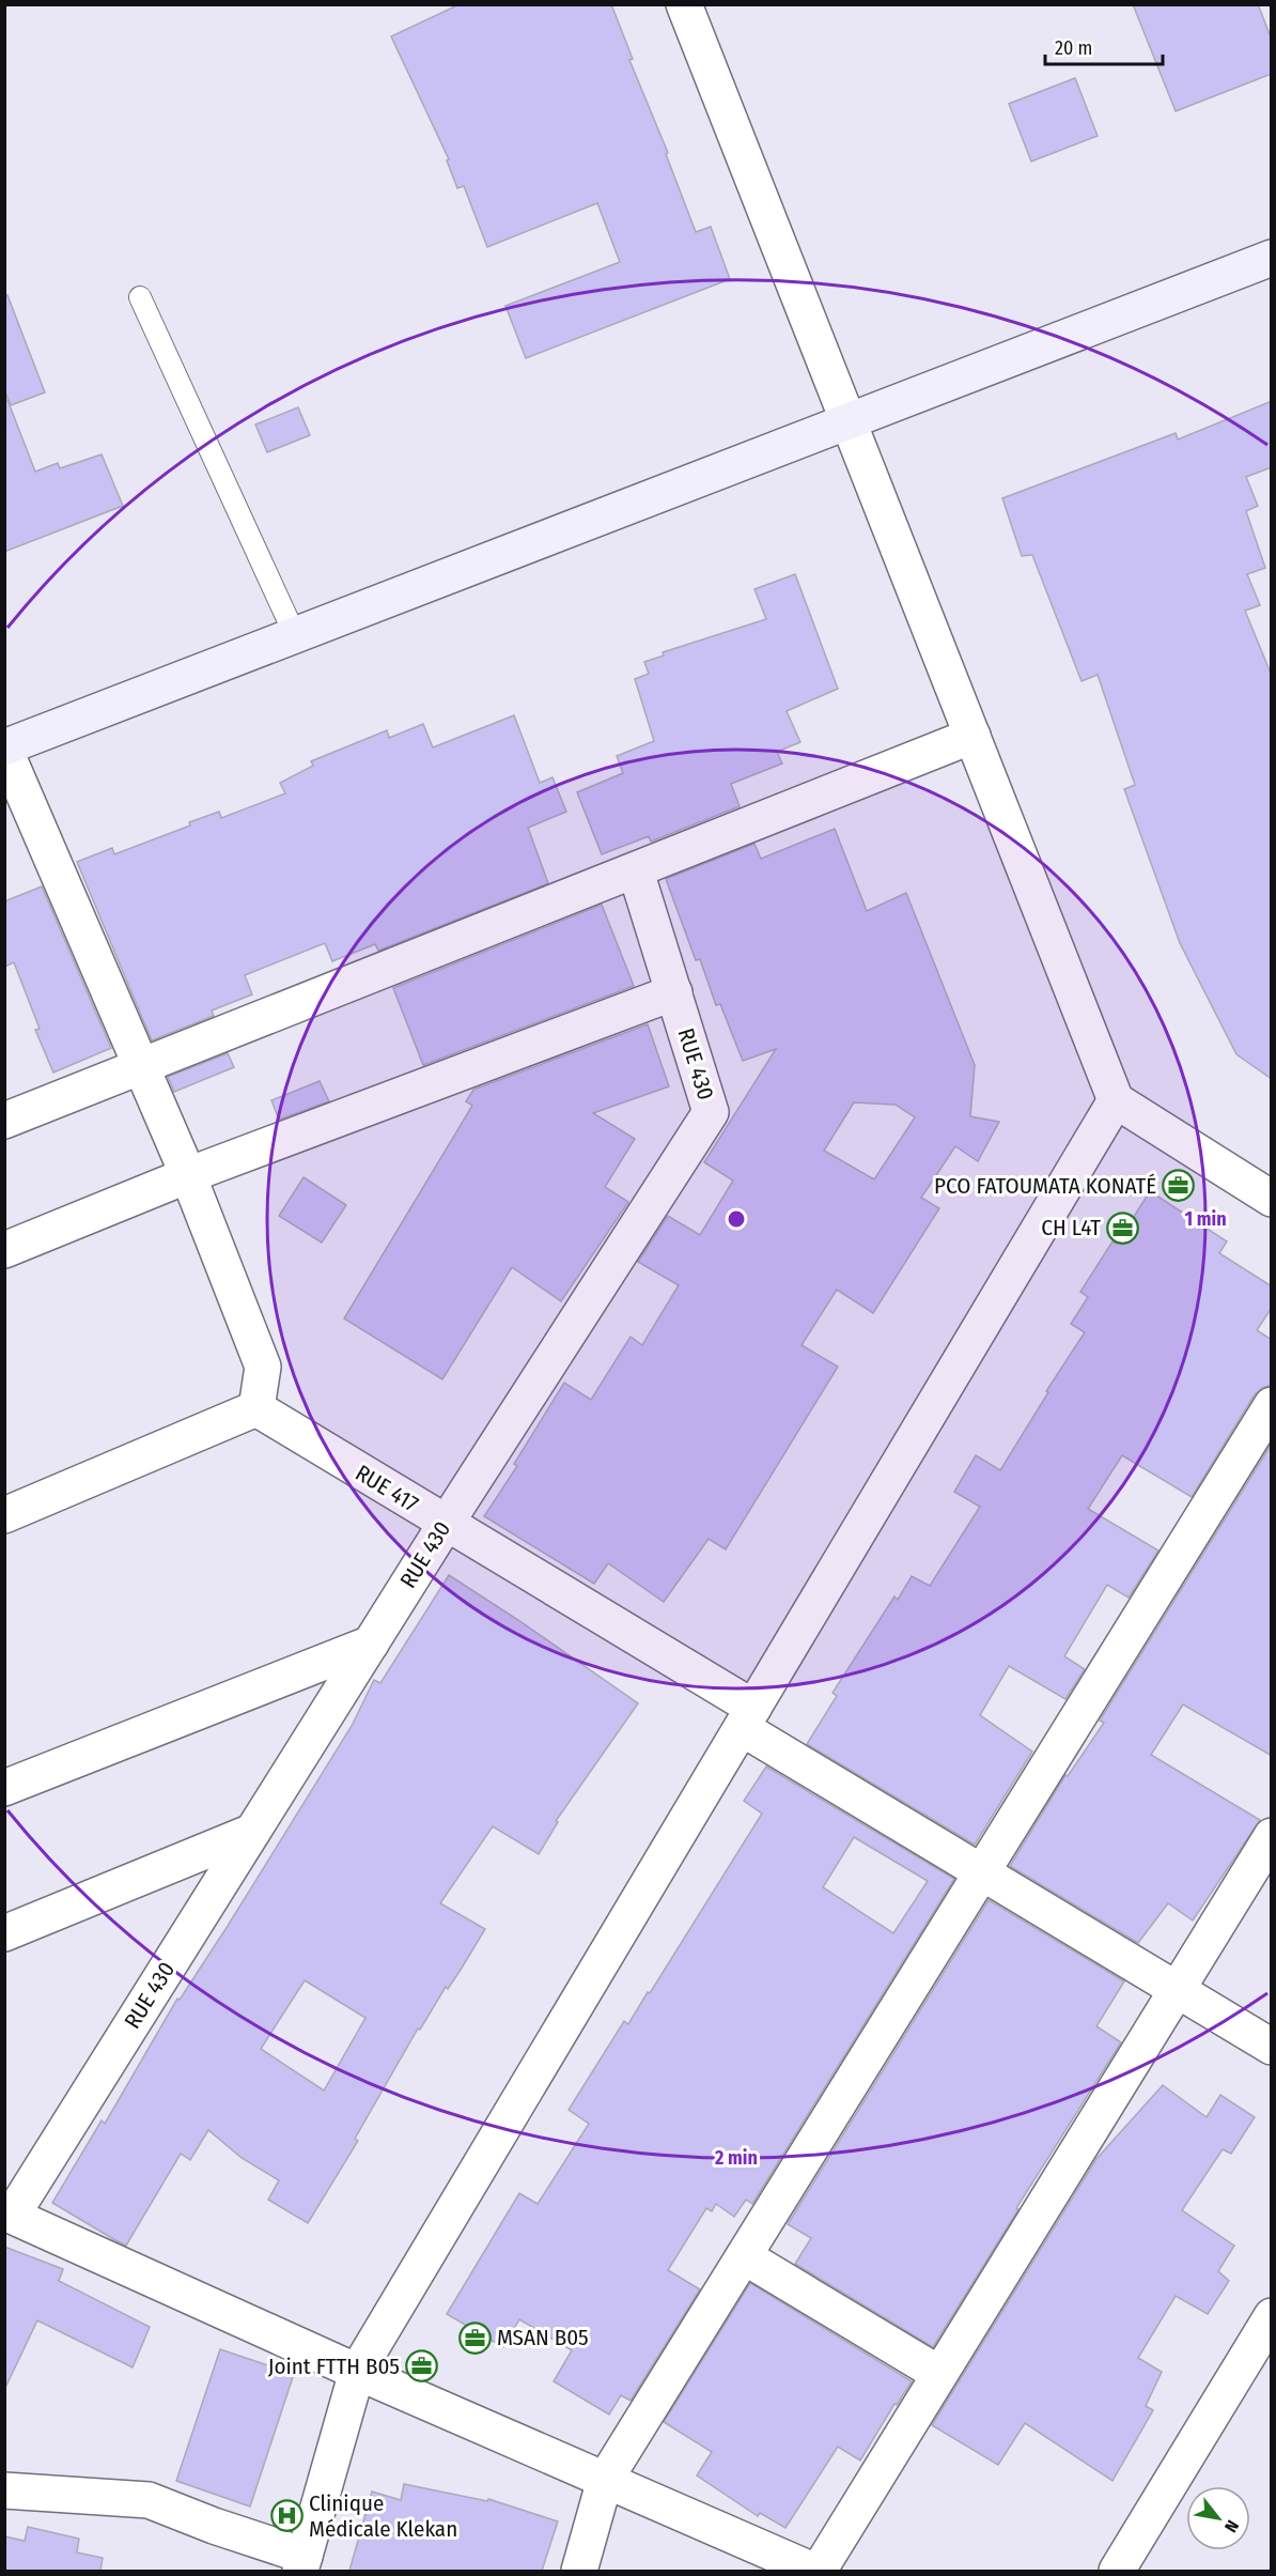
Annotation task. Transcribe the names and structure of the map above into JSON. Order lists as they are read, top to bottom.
{
  "streets": {
    "street": ["RUE 430", "RUE 417"]
  },
  "crossings": [
    ["RUE 430", "RUE 417"]
  ],
  "places": {
    "office": [
      "PCO FATOUMATA KONATÉ",
      "CH L4T",
      "MSAN B05",
      "Joint FTTH B05"
    ],
    "hospital": ["Clinique Médicale Klekan"]
  },
  "scale_bar": "20 m",
  "north": "bottom right",
  "rings": ["1 min", "2 min"]
}
